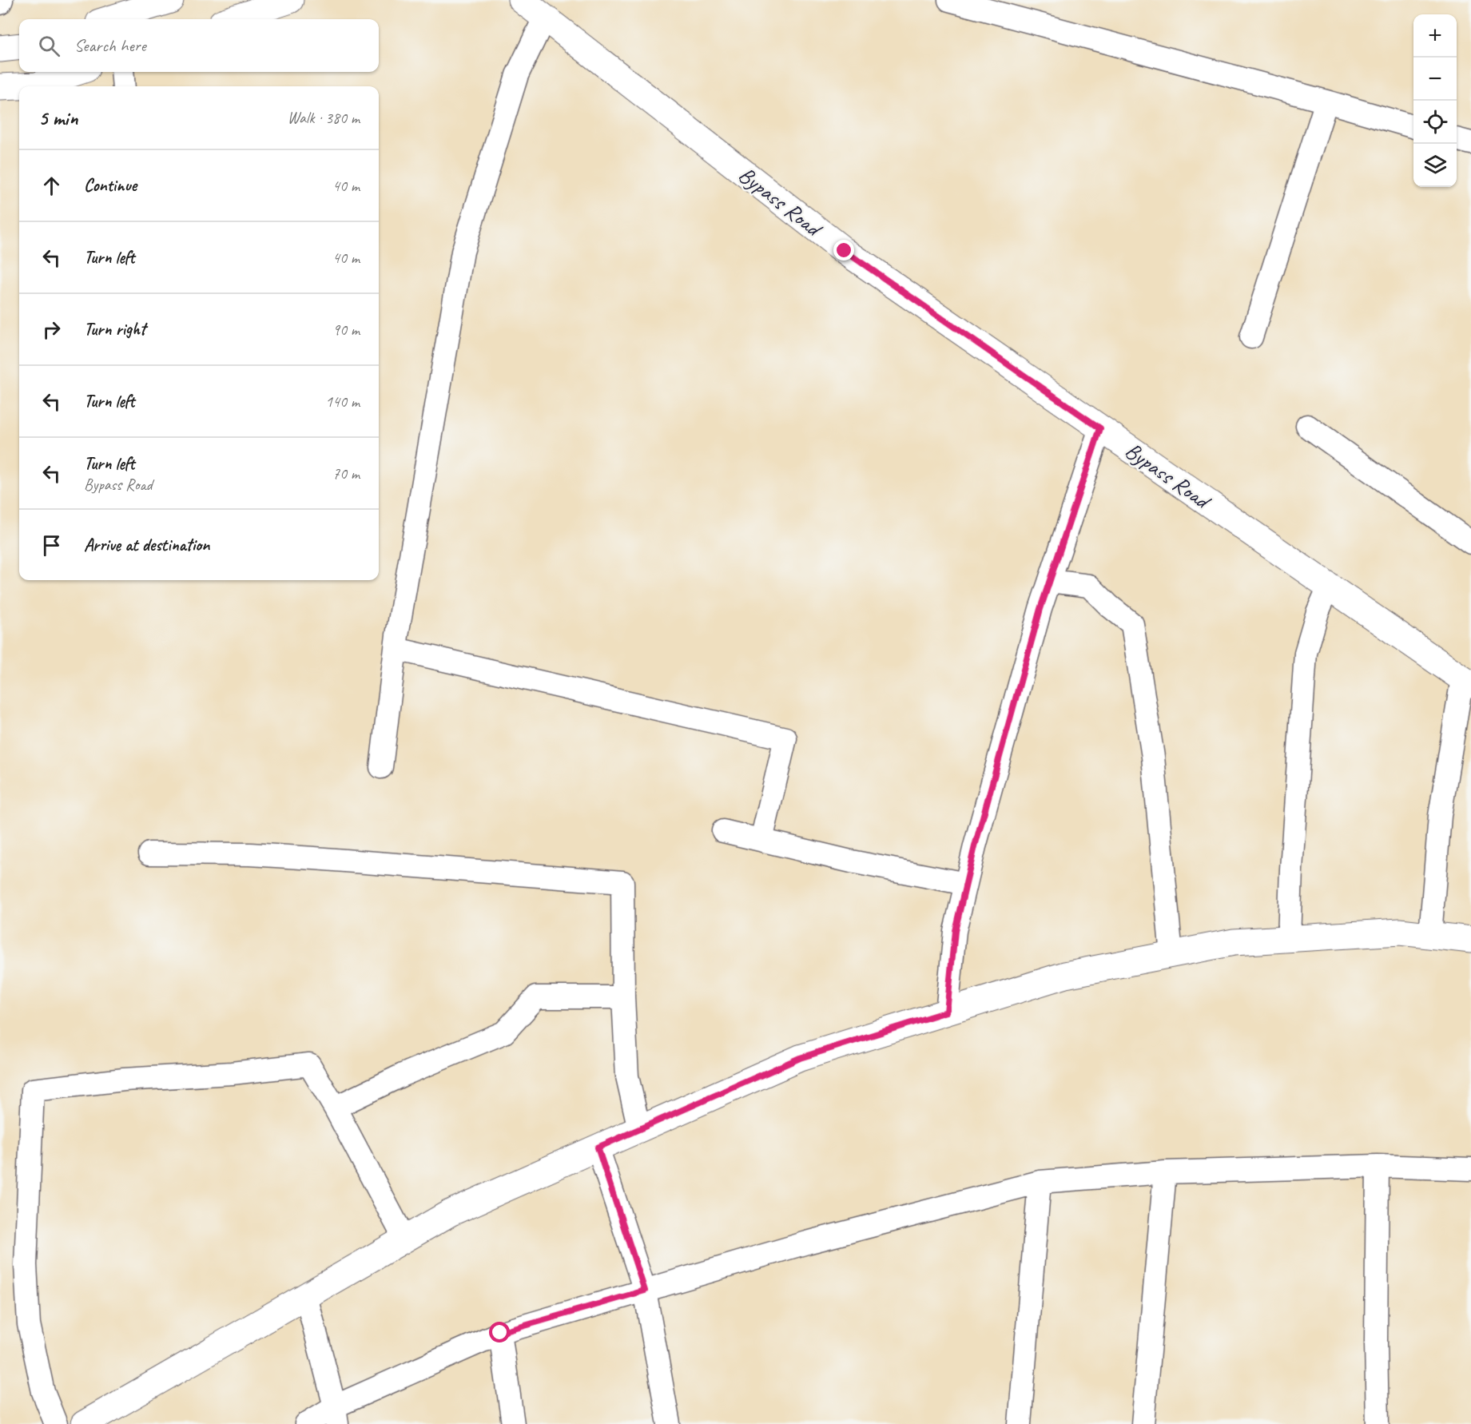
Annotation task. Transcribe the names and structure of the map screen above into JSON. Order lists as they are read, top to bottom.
{
  "streets": {
    "main road": ["Bypass Road"]
  },
  "page": {
    "map_buttons": ["+", "−"],
    "search": "Search here",
    "heading": ["5 min", "Walk · 380 m"],
    "list": [
      ["Continue", "40 m"],
      ["Turn left", "40 m"],
      ["Turn right", "90 m"],
      ["Turn left", "140 m"],
      ["Turn left", "Bypass Road", "70 m"],
      "Arrive at destination"
    ]
  }
}
